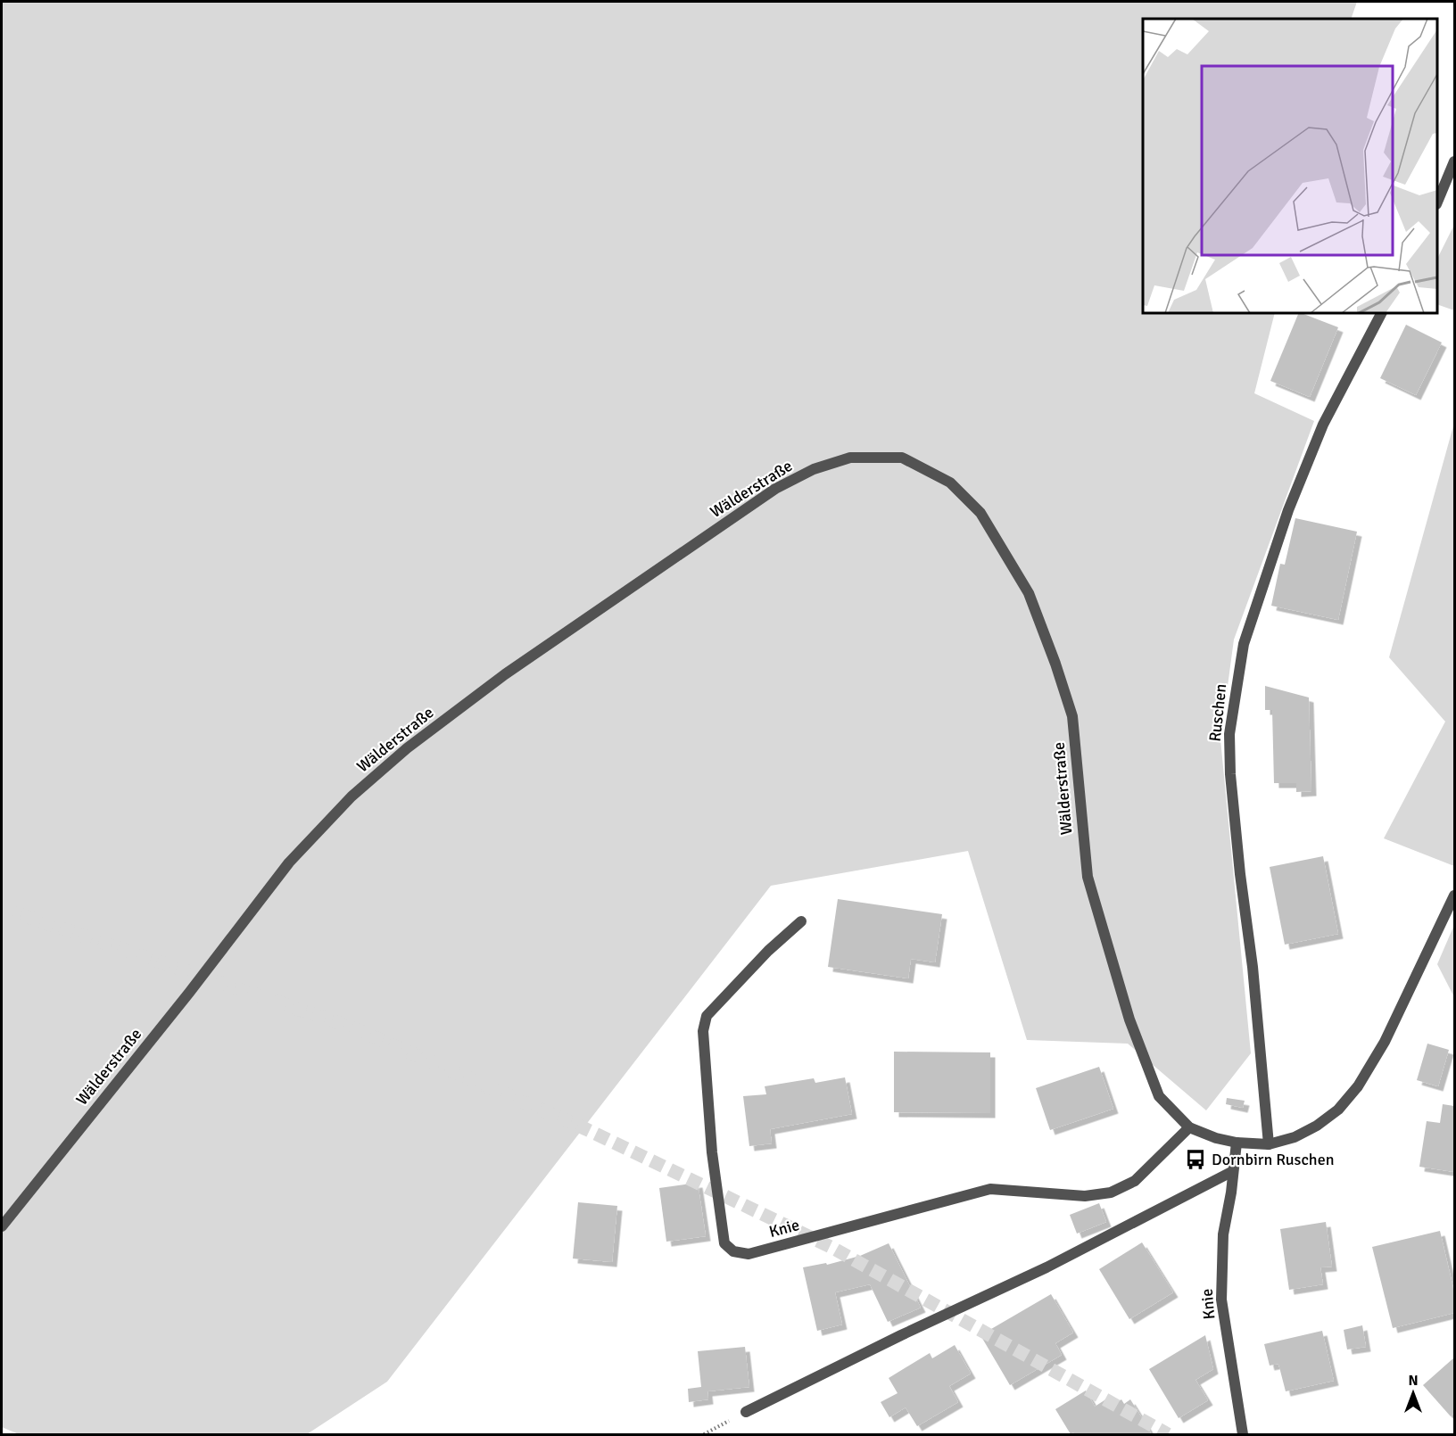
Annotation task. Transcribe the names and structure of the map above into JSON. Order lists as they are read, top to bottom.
{
  "streets": {
    "street": ["Wälderstraße", "Ruschen", "Knie"]
  },
  "crossings": [
    ["Wälderstraße", "Ruschen"],
    ["Wälderstraße", "Knie"]
  ],
  "places": {
    "bus stop": ["Dornbirn Ruschen"]
  },
  "north": "top"
}
